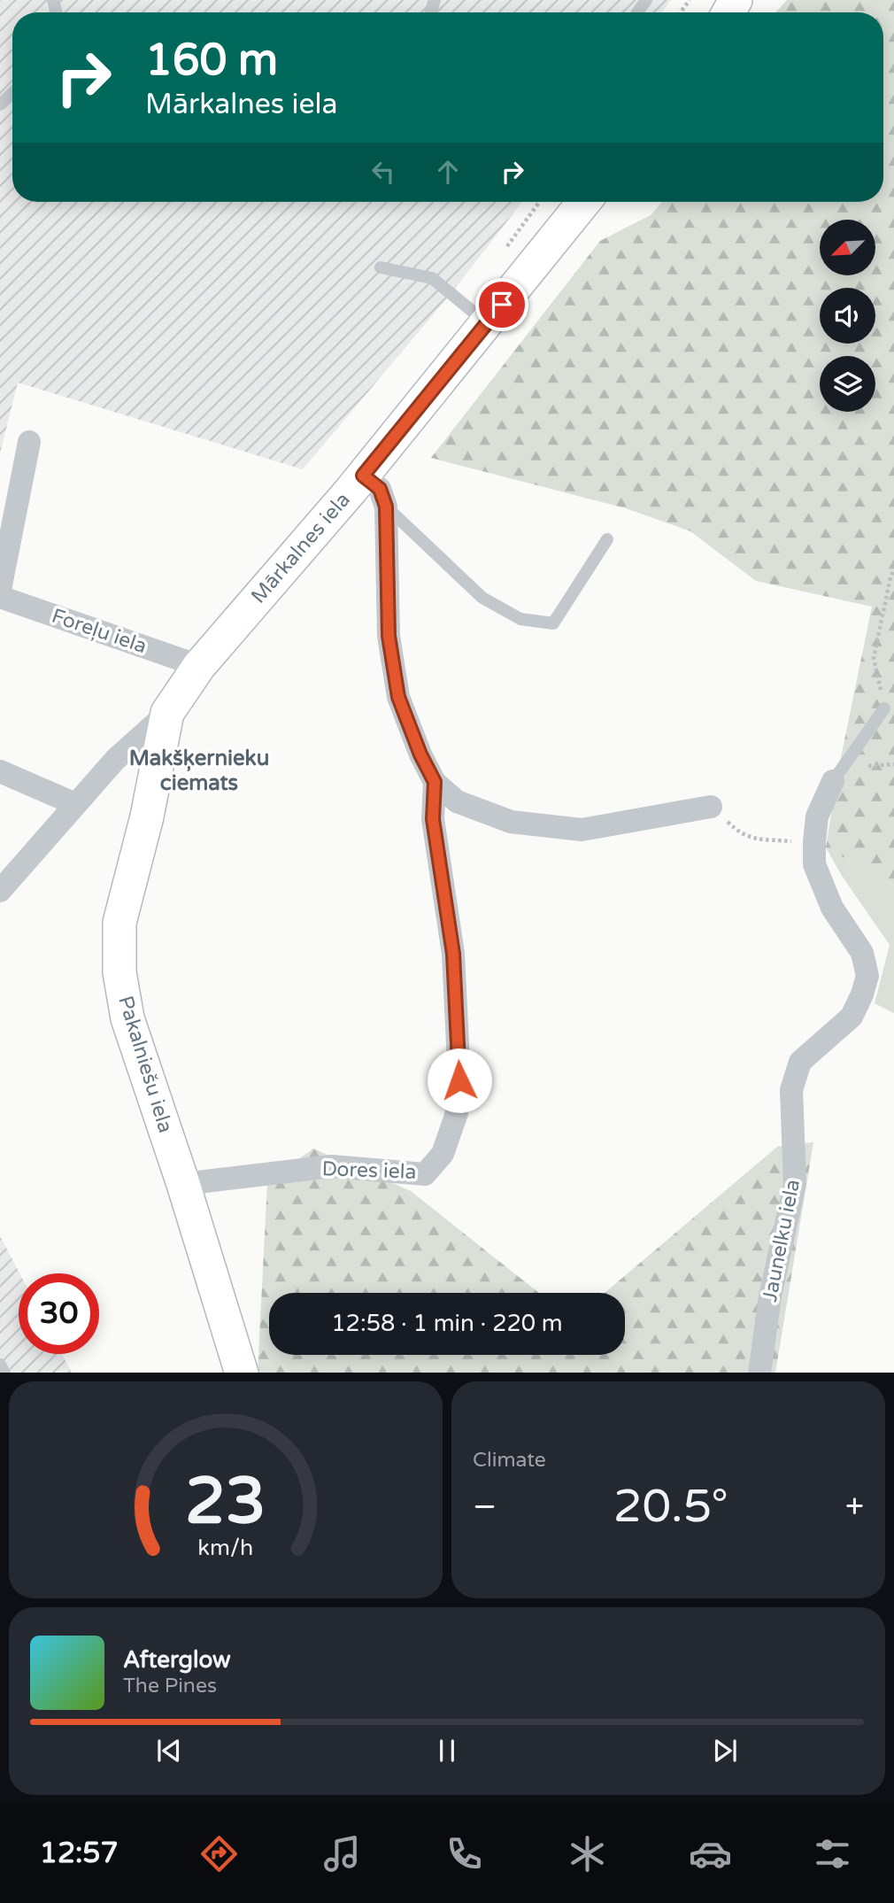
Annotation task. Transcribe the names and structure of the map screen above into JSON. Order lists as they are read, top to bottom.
{
  "streets": {
    "street": [
      "Mārkalnes iela",
      "Foreļu iela",
      "Pakalniešu iela",
      "Dores iela",
      "Jaunelku iela"
    ]
  },
  "crossings": [
    ["Mārkalnes iela", "Foreļu iela"],
    ["Mārkalnes iela", "Pakalniešu iela"],
    ["Pakalniešu iela", "Dores iela"]
  ],
  "districts": ["Makšķernieku ciemats"],
  "north": "bottom left",
  "page": {
    "turn": ["160 m", "Mārkalnes iela"],
    "limit": "30",
    "trip": "12:58 · 1 min · 220 m",
    "tile": "Climate",
    "heat": ["−", "20.5°", "+"],
    "song": ["Afterglow", "The Pines"],
    "tabs": "12:57",
    "gauge": ["23", "km/h"]
  }
}
